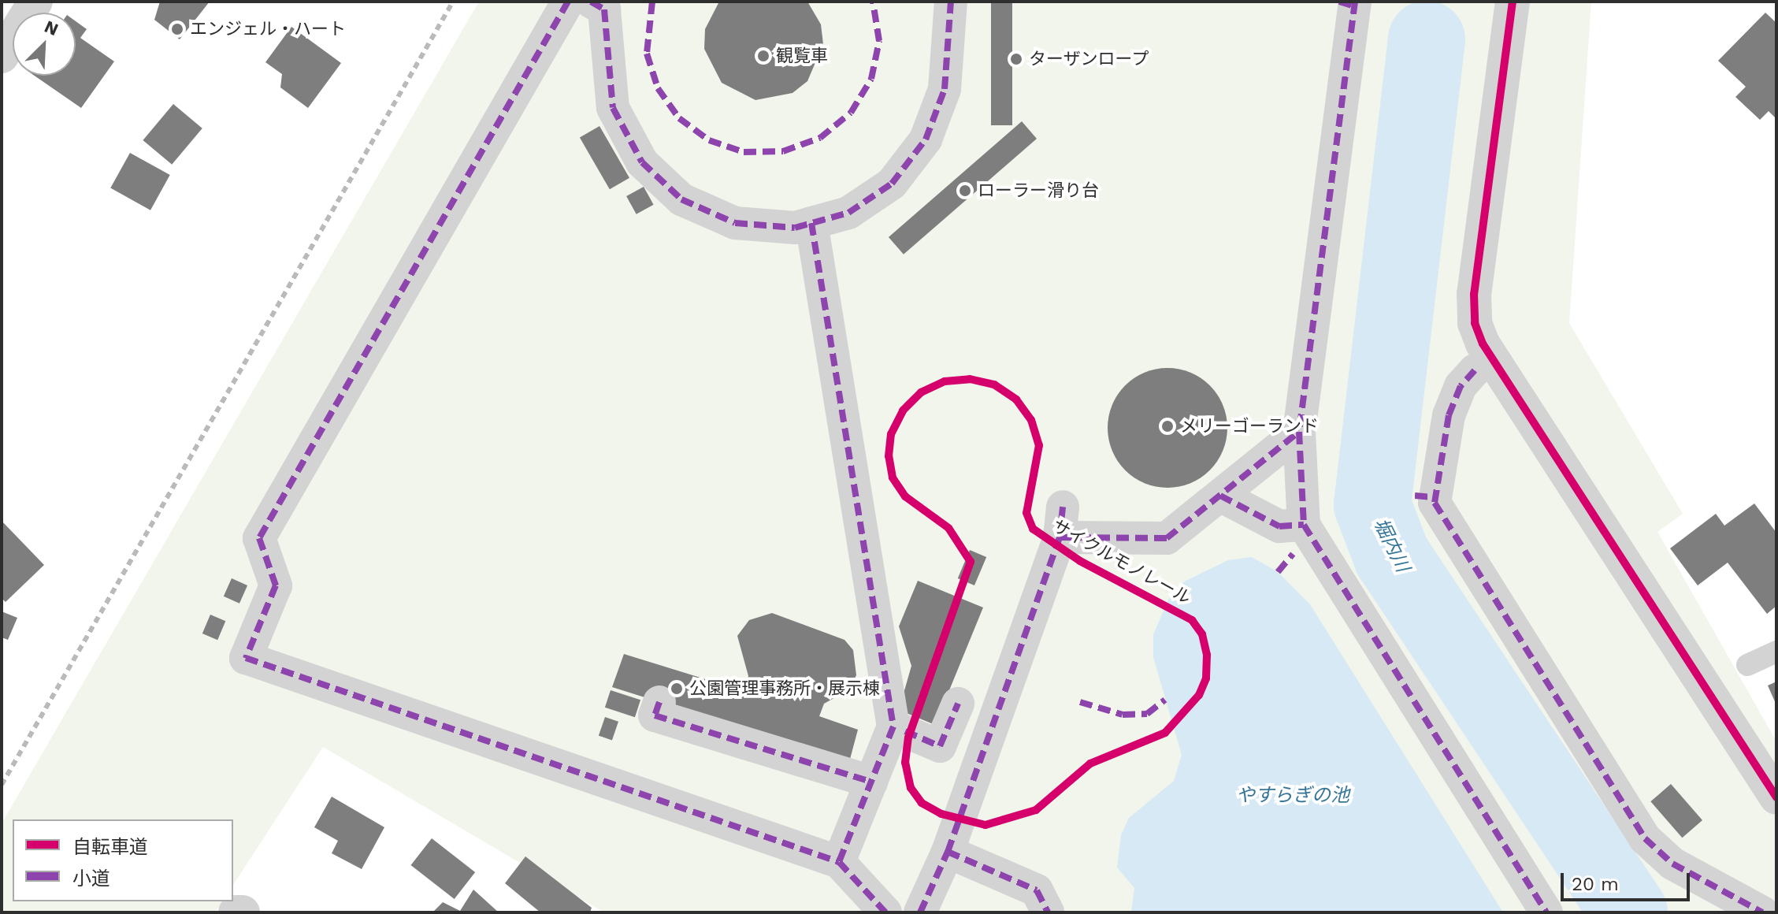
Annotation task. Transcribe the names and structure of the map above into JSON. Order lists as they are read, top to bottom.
{
  "streets": {
    "cycle path": ["サイクルモノレール"]
  },
  "water": ["堀内川", "やすらぎの池"],
  "places": [
    "エンジェル・ハート",
    "観覧車",
    "ターザンロープ",
    "ローラー滑り台",
    "メリーゴーランド",
    "公園管理事務所・展示棟"
  ],
  "legend": ["自転車道", "小道"],
  "scale_bar": "20 m",
  "north": "top right"
}
